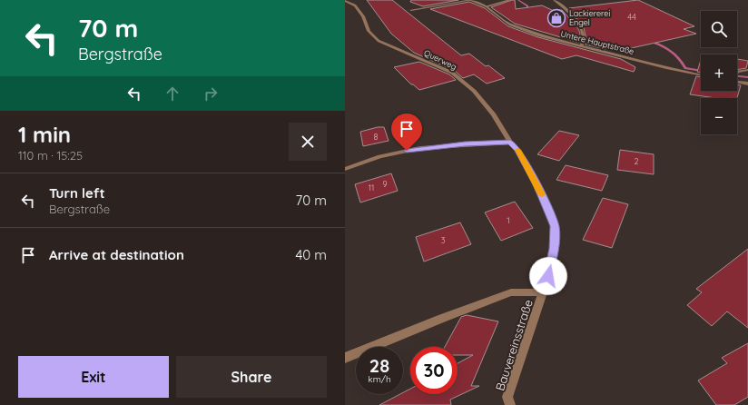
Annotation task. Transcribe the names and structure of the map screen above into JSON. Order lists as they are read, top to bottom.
{
  "streets": {
    "street": ["Untere Hauptstraße", "Querweg", "Bauvereinsstraße"]
  },
  "crossings": [
    ["Querweg", "Bauvereinsstraße"]
  ],
  "places": {
    "shop": ["Lackiererei Engel"]
  },
  "house_numbers": [
    "44",
    "8",
    "2",
    "9",
    "11",
    "1",
    "3"
  ],
  "page": {
    "turn": ["70 m", "Bergstraße"],
    "map_buttons": ["+", "−"],
    "heading": ["1 min", "110 m · 15:25"],
    "list": [
      {
        "name": "Turn left",
        "note": "Bergstraße",
        "value": "70 m"
      },
      {
        "name": "Arrive at destination",
        "value": "40 m"
      }
    ],
    "speed": "28 km/h",
    "limit": "30",
    "buttons": ["Exit", "Share"]
  }
}
